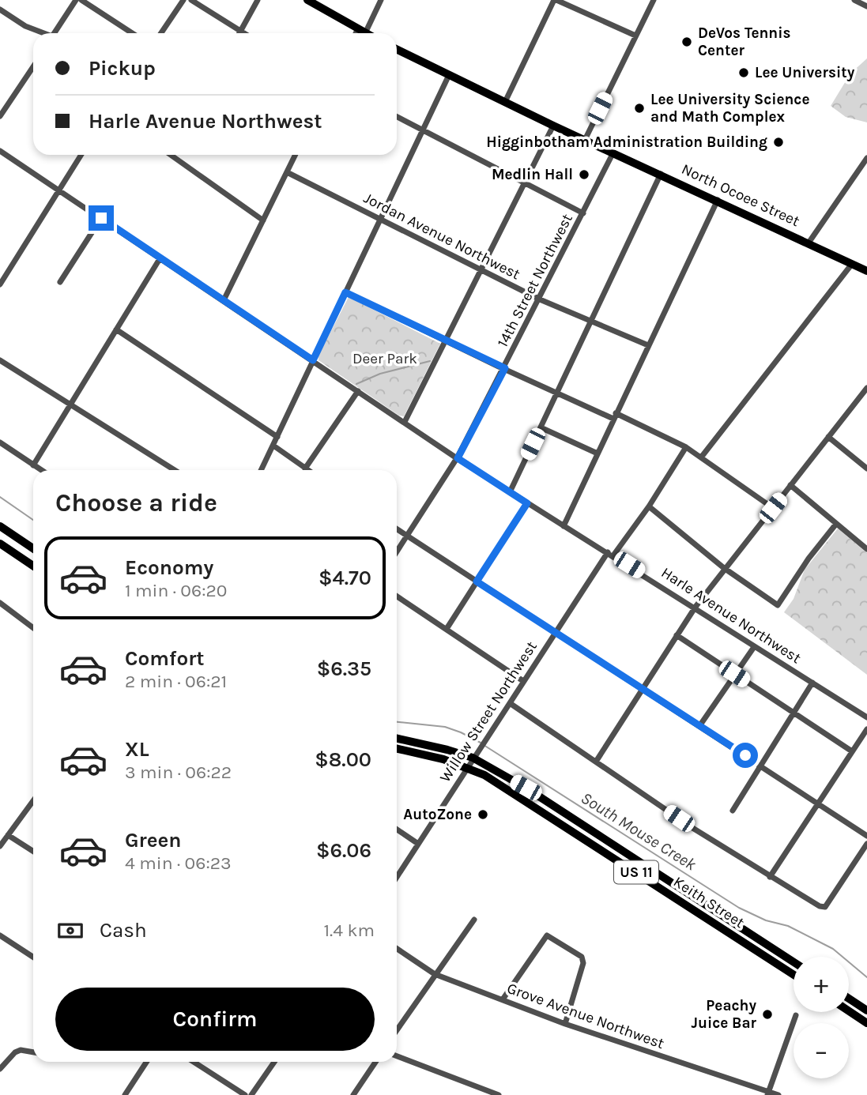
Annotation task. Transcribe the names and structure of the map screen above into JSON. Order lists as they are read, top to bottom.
{
  "streets": {
    "main road": ["North Ocoee Street", "US 11", "Keith Street"],
    "street": [
      "Jordan Avenue Northwest",
      "14th Street Northwest",
      "Harle Avenue Northwest",
      "Willow Street Northwest",
      "Grove Avenue Northwest"
    ]
  },
  "crossings": [
    ["North Ocoee Street", "14th Street Northwest"],
    ["Jordan Avenue Northwest", "14th Street Northwest"],
    ["14th Street Northwest", "Harle Avenue Northwest"],
    ["Harle Avenue Northwest", "Willow Street Northwest"],
    ["Willow Street Northwest", "Keith Street"]
  ],
  "water": ["South Mouse Creek"],
  "parks": ["Deer Park"],
  "places": [
    "DeVos Tennis Center",
    "Lee University",
    "Lee University Science and Math Complex",
    "Higginbotham Administration Building",
    "Medlin Hall",
    "AutoZone",
    "Peachy Juice Bar"
  ],
  "page": {
    "banner": ["Pickup", "Harle Avenue Northwest"],
    "heading": "Choose a ride",
    "list": [
      {
        "name": "Economy",
        "note": "1 min · 06:20",
        "value": "$4.70"
      },
      {
        "name": "Comfort",
        "note": "2 min · 06:21",
        "value": "$6.35"
      },
      {
        "name": "XL",
        "note": "3 min · 06:22",
        "value": "$8.00"
      },
      {
        "name": "Green",
        "note": "4 min · 06:23",
        "value": "$6.06"
      }
    ],
    "pay": ["Cash", "1.4 km"],
    "map_buttons": ["+", "−"],
    "buttons": "Confirm"
  }
}
